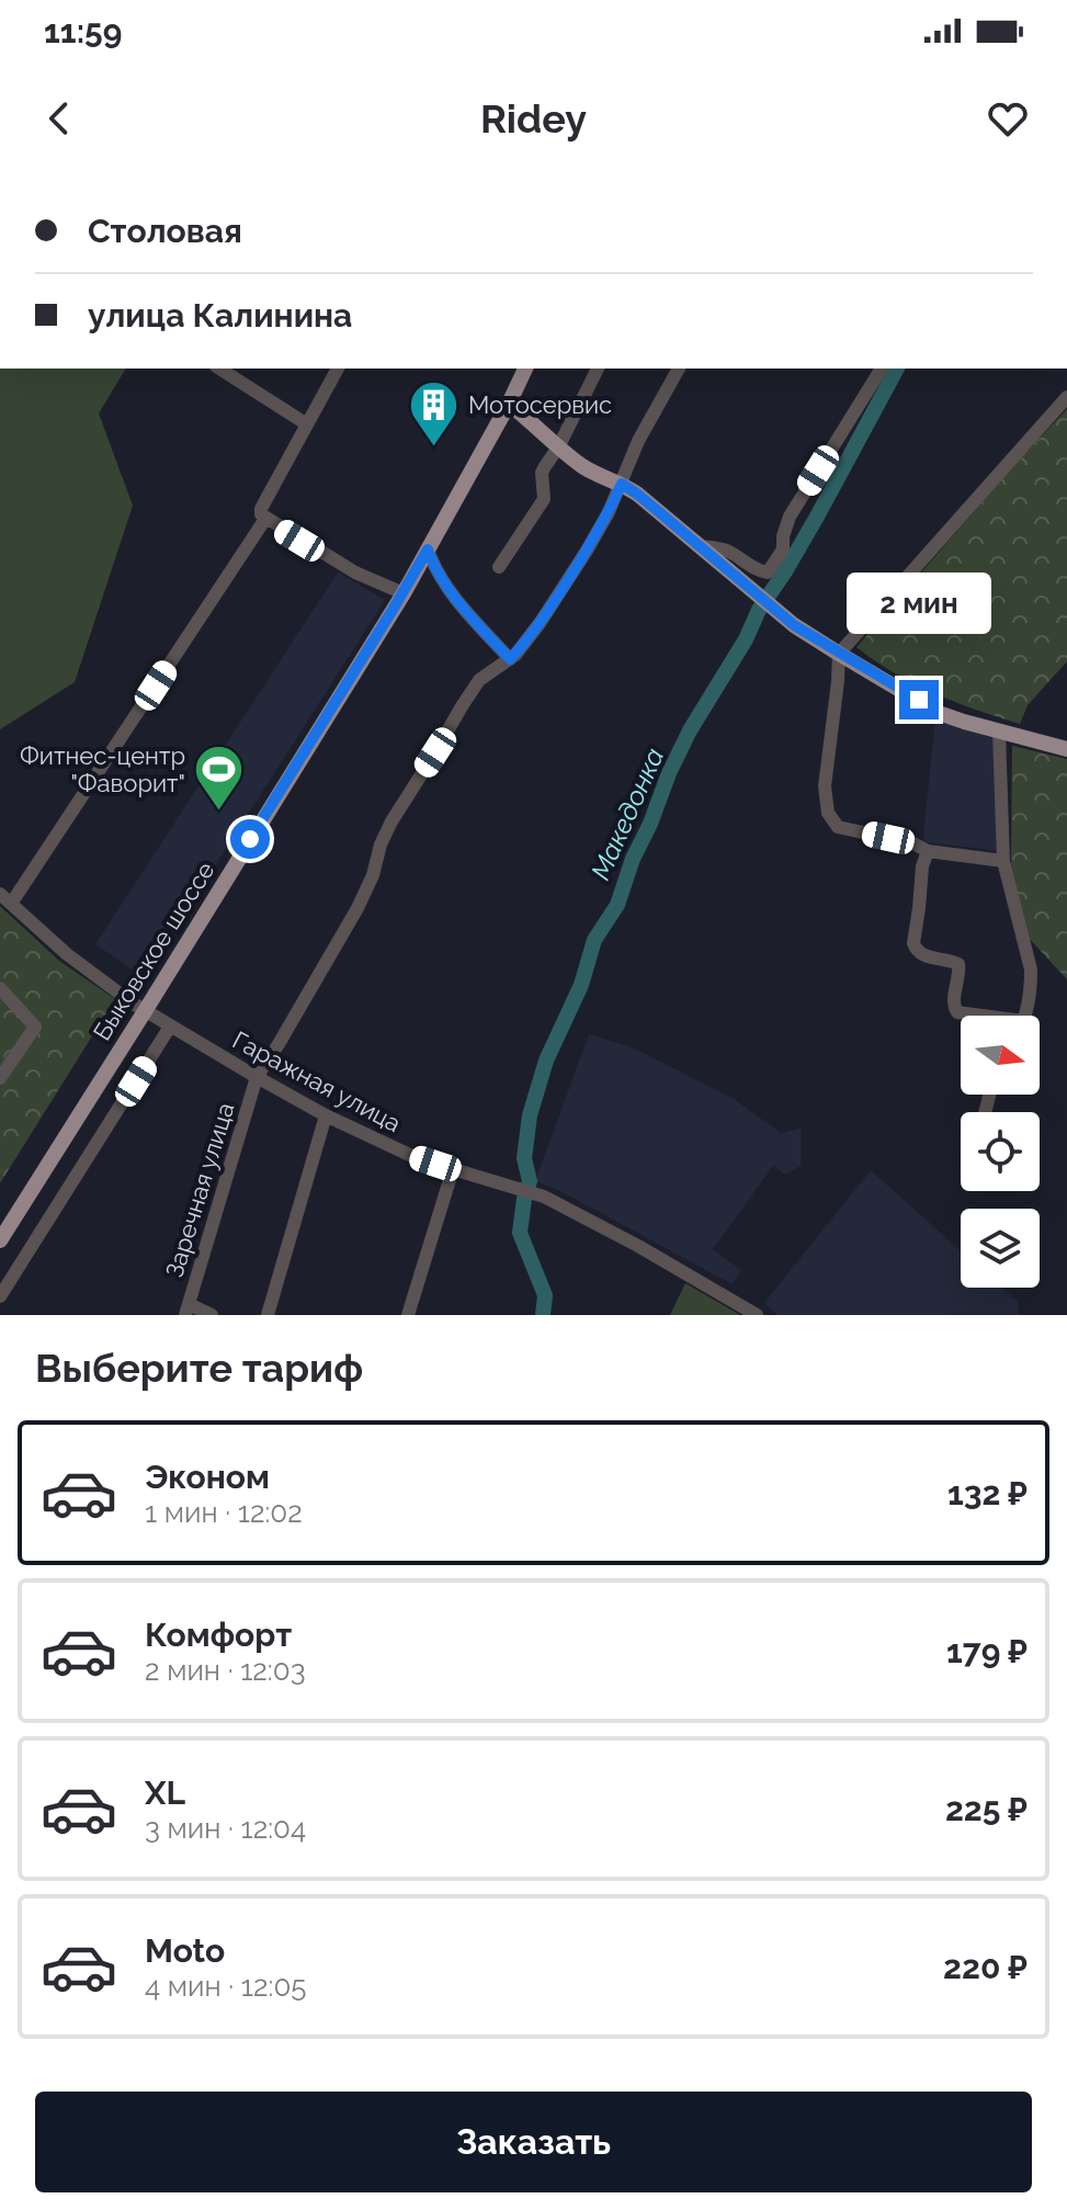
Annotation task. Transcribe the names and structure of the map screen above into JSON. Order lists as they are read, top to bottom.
{
  "streets": {
    "main road": ["Быковское шоссе"],
    "street": ["Гаражная улица", "Заречная улица"]
  },
  "crossings": [
    ["Быковское шоссе", "Гаражная улица"],
    ["Гаражная улица", "Заречная улица"]
  ],
  "water": ["Македонка"],
  "places": {
    "building": ["Мотосервис"],
    "sports": ["Фитнес-центр \"Фаворит\""]
  },
  "north": "right",
  "page": {
    "status": "11:59",
    "header": "Ridey",
    "banner": ["Столовая", "улица Калинина"],
    "bubble": "2 мин",
    "heading": "Выберите тариф",
    "list": [
      {
        "name": "Эконом",
        "note": "1 мин · 12:02",
        "value": "132 ₽"
      },
      {
        "name": "Комфорт",
        "note": "2 мин · 12:03",
        "value": "179 ₽"
      },
      {
        "name": "XL",
        "note": "3 мин · 12:04",
        "value": "225 ₽"
      },
      {
        "name": "Moto",
        "note": "4 мин · 12:05",
        "value": "220 ₽"
      }
    ],
    "buttons": "Заказать"
  }
}
